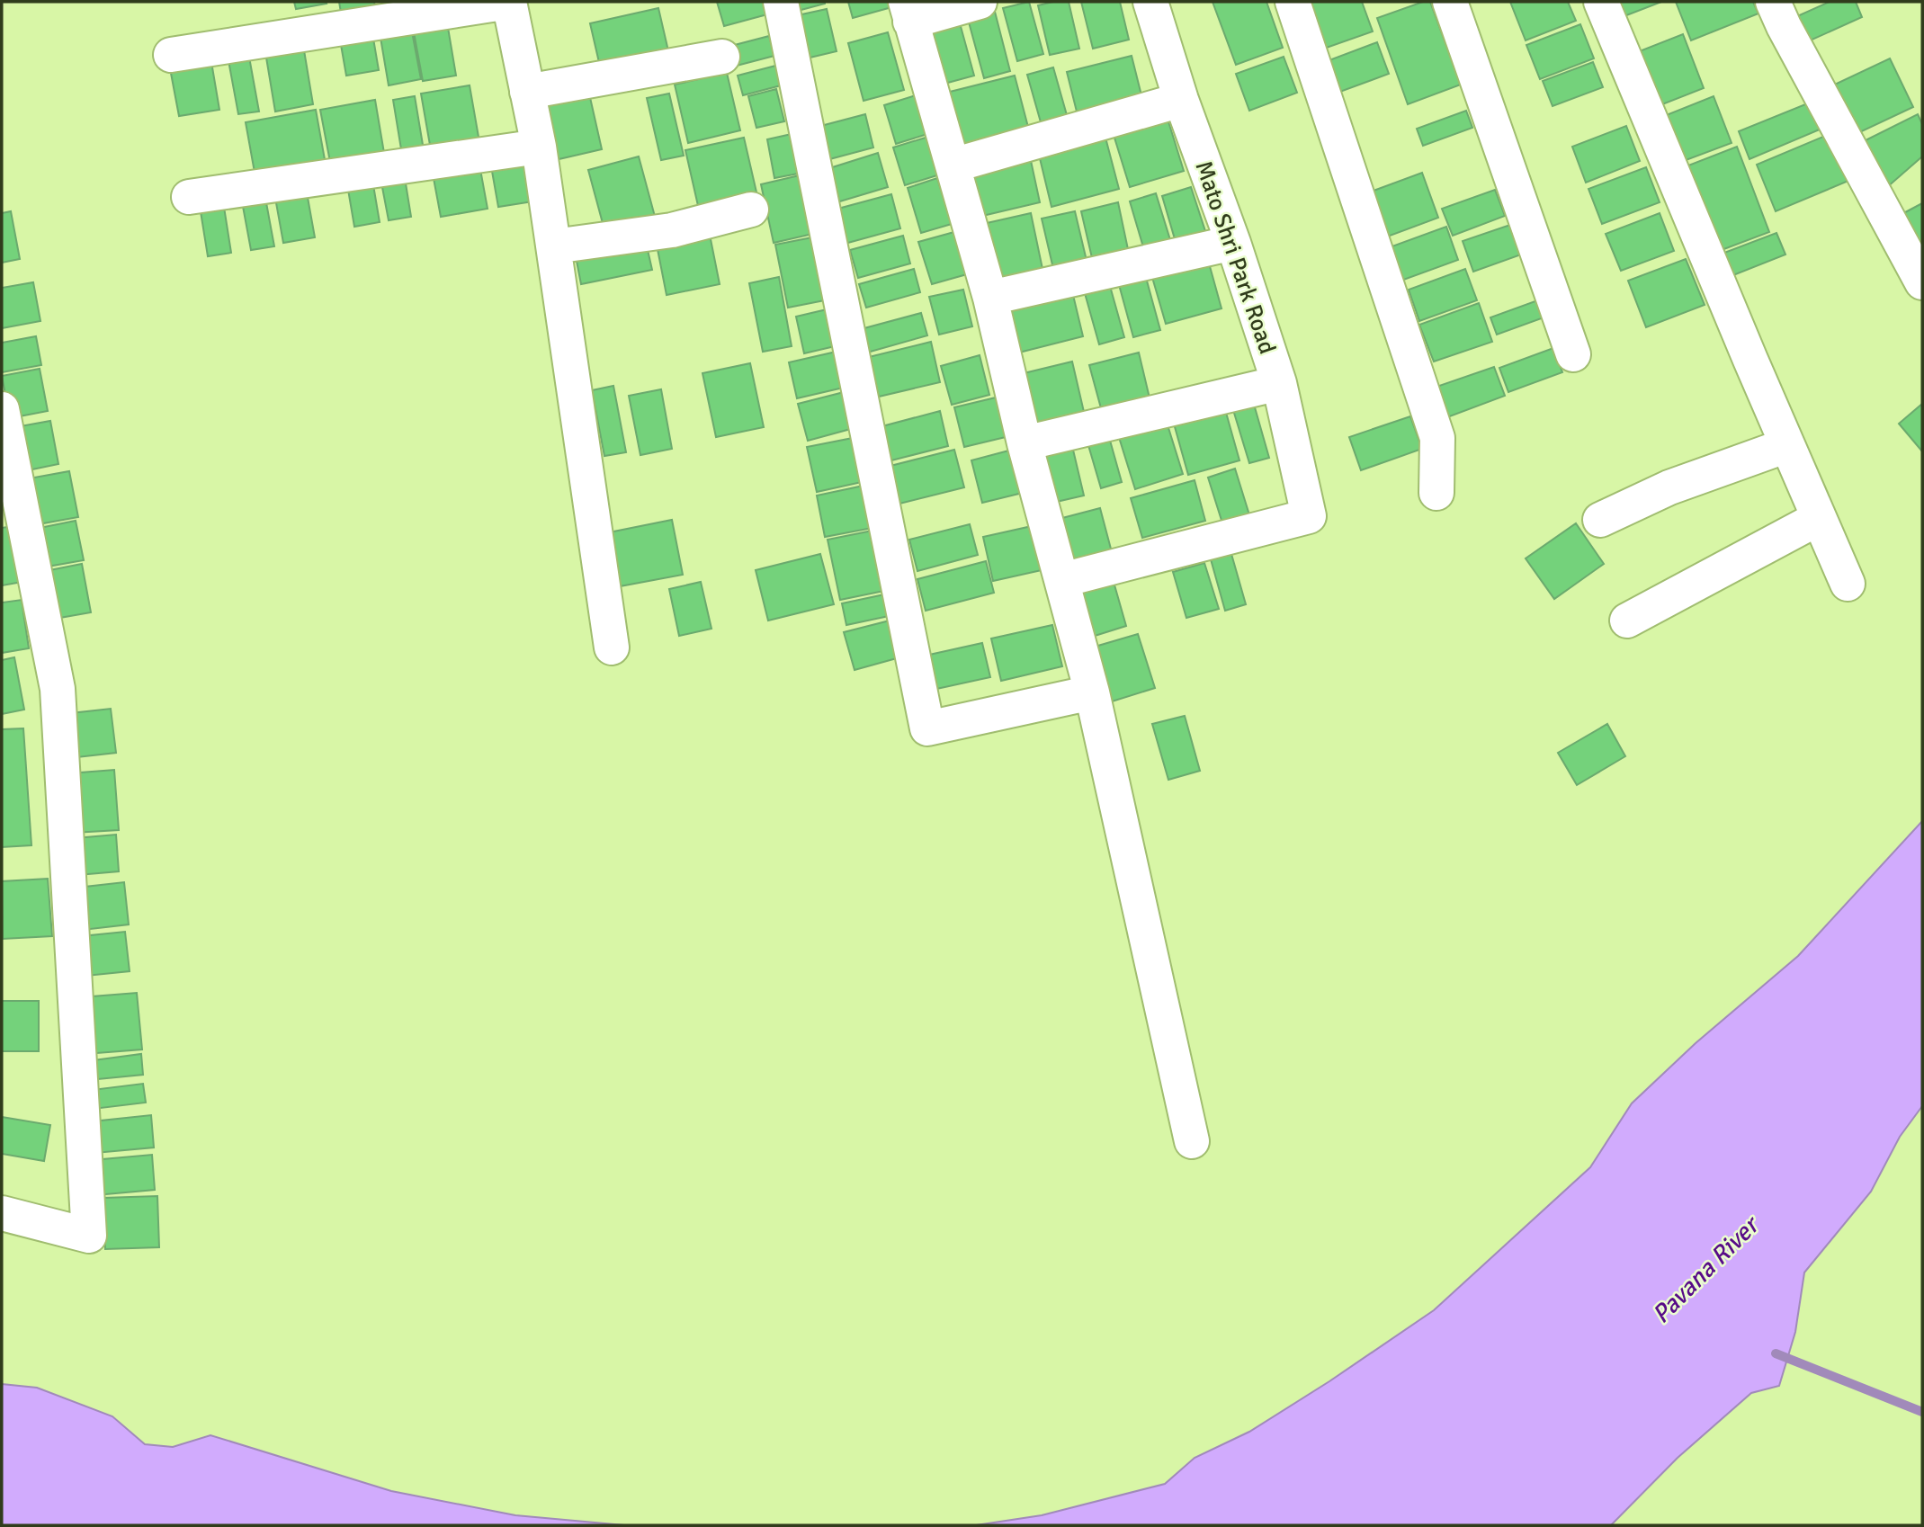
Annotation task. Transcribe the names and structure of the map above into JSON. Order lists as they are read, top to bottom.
{
  "streets": {
    "street": ["Mato Shri Park Road"]
  },
  "water": ["Pavana River"]
}
